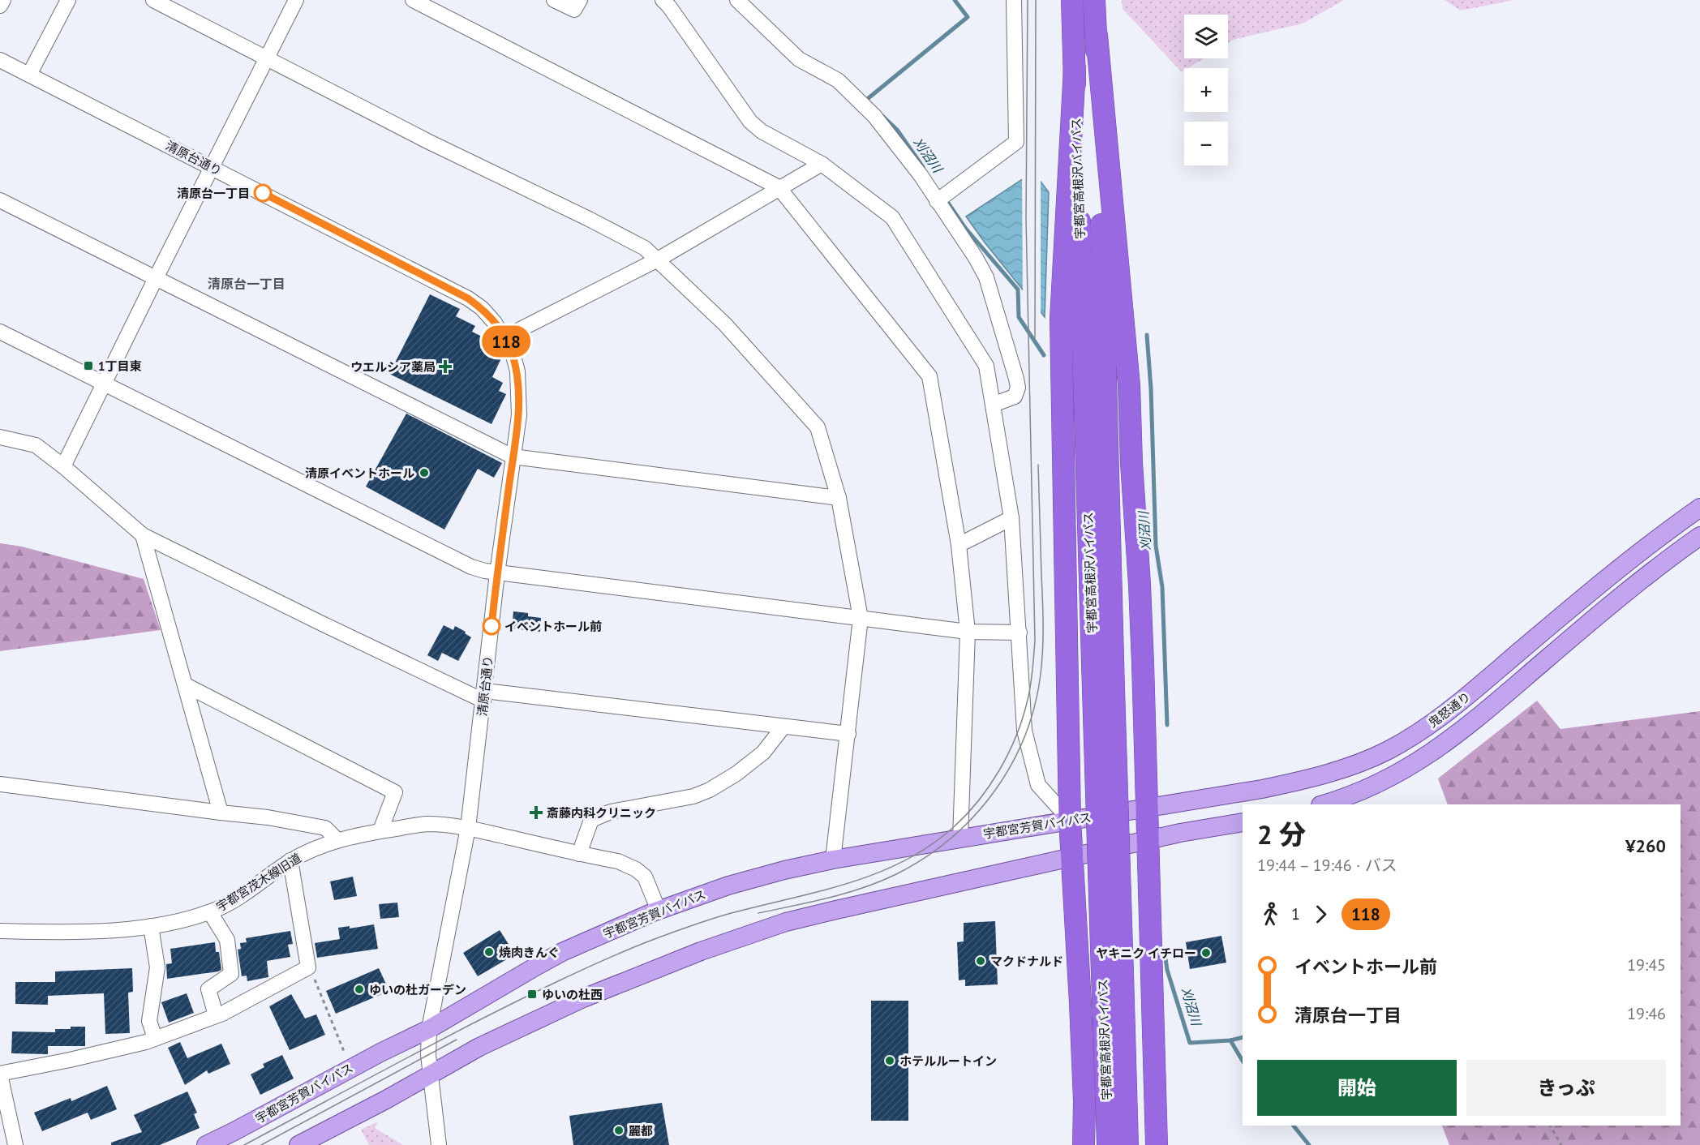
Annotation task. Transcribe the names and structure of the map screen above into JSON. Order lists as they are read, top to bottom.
{
  "streets": {
    "highway": ["宇都宮高根沢バイパス"],
    "main road": ["鬼怒通り", "宇都宮芳賀バイパス"],
    "street": ["清原台通り", "宇都宮茂木線旧道"]
  },
  "crossings": [
    ["清原台通り", "宇都宮芳賀バイパス"],
    ["清原台通り", "宇都宮茂木線旧道"],
    ["鬼怒通り", "宇都宮芳賀バイパス"],
    ["宇都宮芳賀バイパス", "宇都宮茂木線旧道"]
  ],
  "districts": ["清原台一丁目"],
  "water": ["刈沼川"],
  "places": {
    "other": [
      "清原台一丁目",
      "清原イベントホール",
      "イベントホール前",
      "焼肉きんぐ",
      "ヤキニク イチロー",
      "マクドナルド",
      "ゆいの杜ガーデン",
      "ホテルルートイン",
      "麗都"
    ],
    "transit": ["1丁目東", "ゆいの杜西"],
    "health": ["ウエルシア薬局", "斎藤内科クリニック"]
  },
  "lines": ["bus line 118"],
  "page": {
    "on_map": "118",
    "map_buttons": ["+", "−"],
    "heading": ["2 分", "19:44 – 19:46 · バス", "¥260"],
    "legs": ["1", "118"],
    "list": [
      {
        "name": "イベントホール前",
        "value": "19:45"
      },
      {
        "name": "清原台一丁目",
        "value": "19:46"
      }
    ],
    "buttons": ["開始", "きっぷ"]
  }
}
